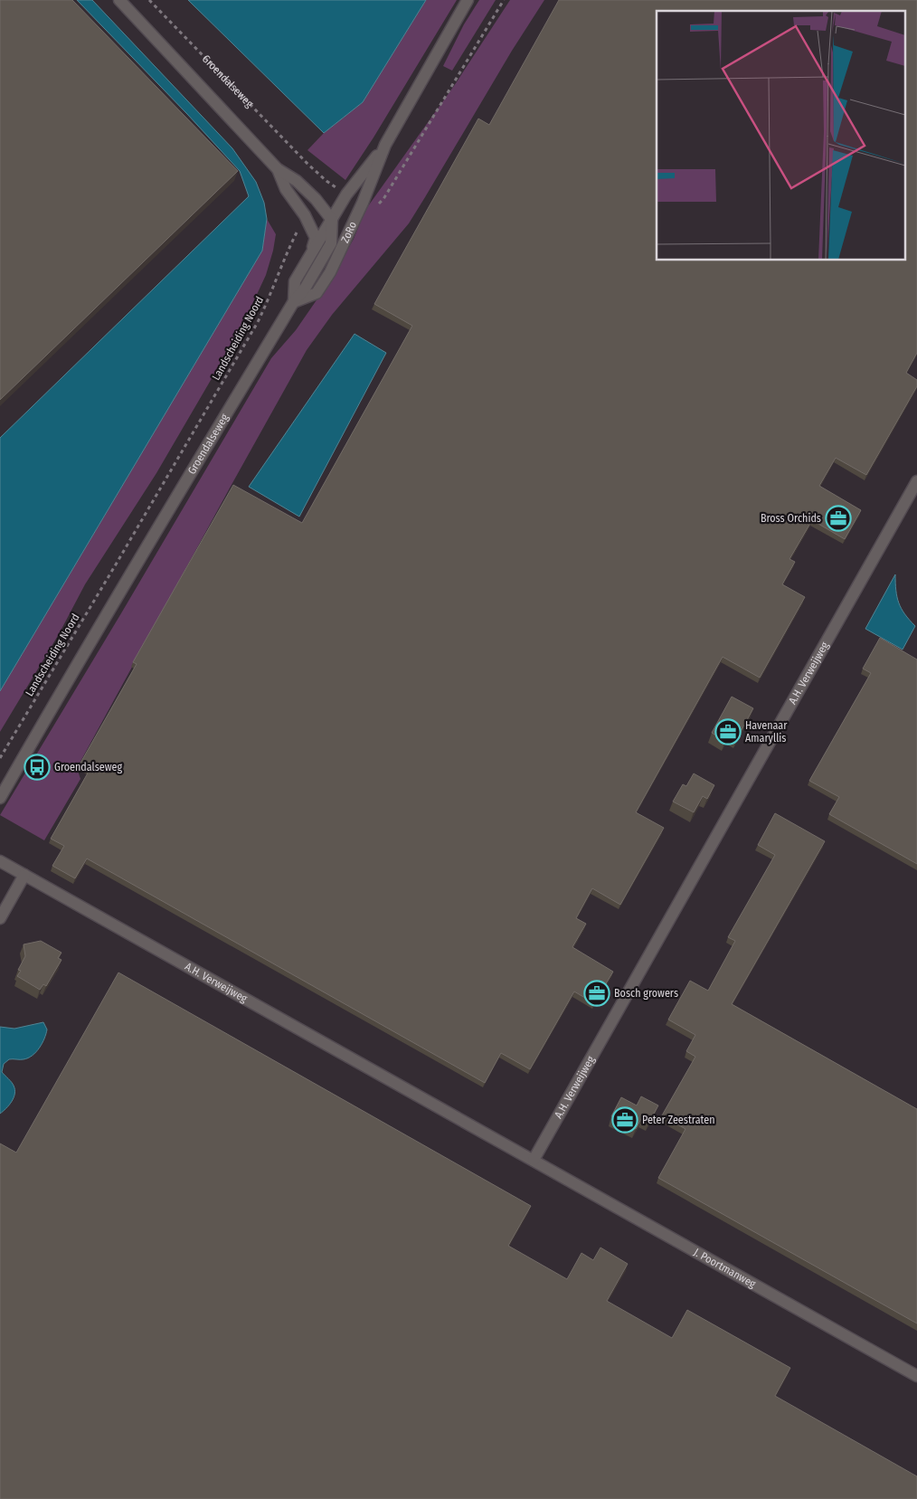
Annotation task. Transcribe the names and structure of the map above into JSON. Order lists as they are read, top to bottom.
{
  "streets": {
    "street": [
      "Groendalseweg",
      "ZoRo",
      "A.H. Verweijweg",
      "J. Poortmanweg"
    ],
    "path": ["Landscheiding Noord"]
  },
  "crossings": [
    ["Groendalseweg", "ZoRo"],
    ["Groendalseweg", "Landscheiding Noord"],
    ["A.H. Verweijweg", "J. Poortmanweg"]
  ],
  "places": {
    "office": [
      "Bross Orchids",
      "Havenaar Amaryllis",
      "Bosch growers",
      "Peter Zeestraten"
    ],
    "bus stop": ["Groendalseweg"]
  }
}
